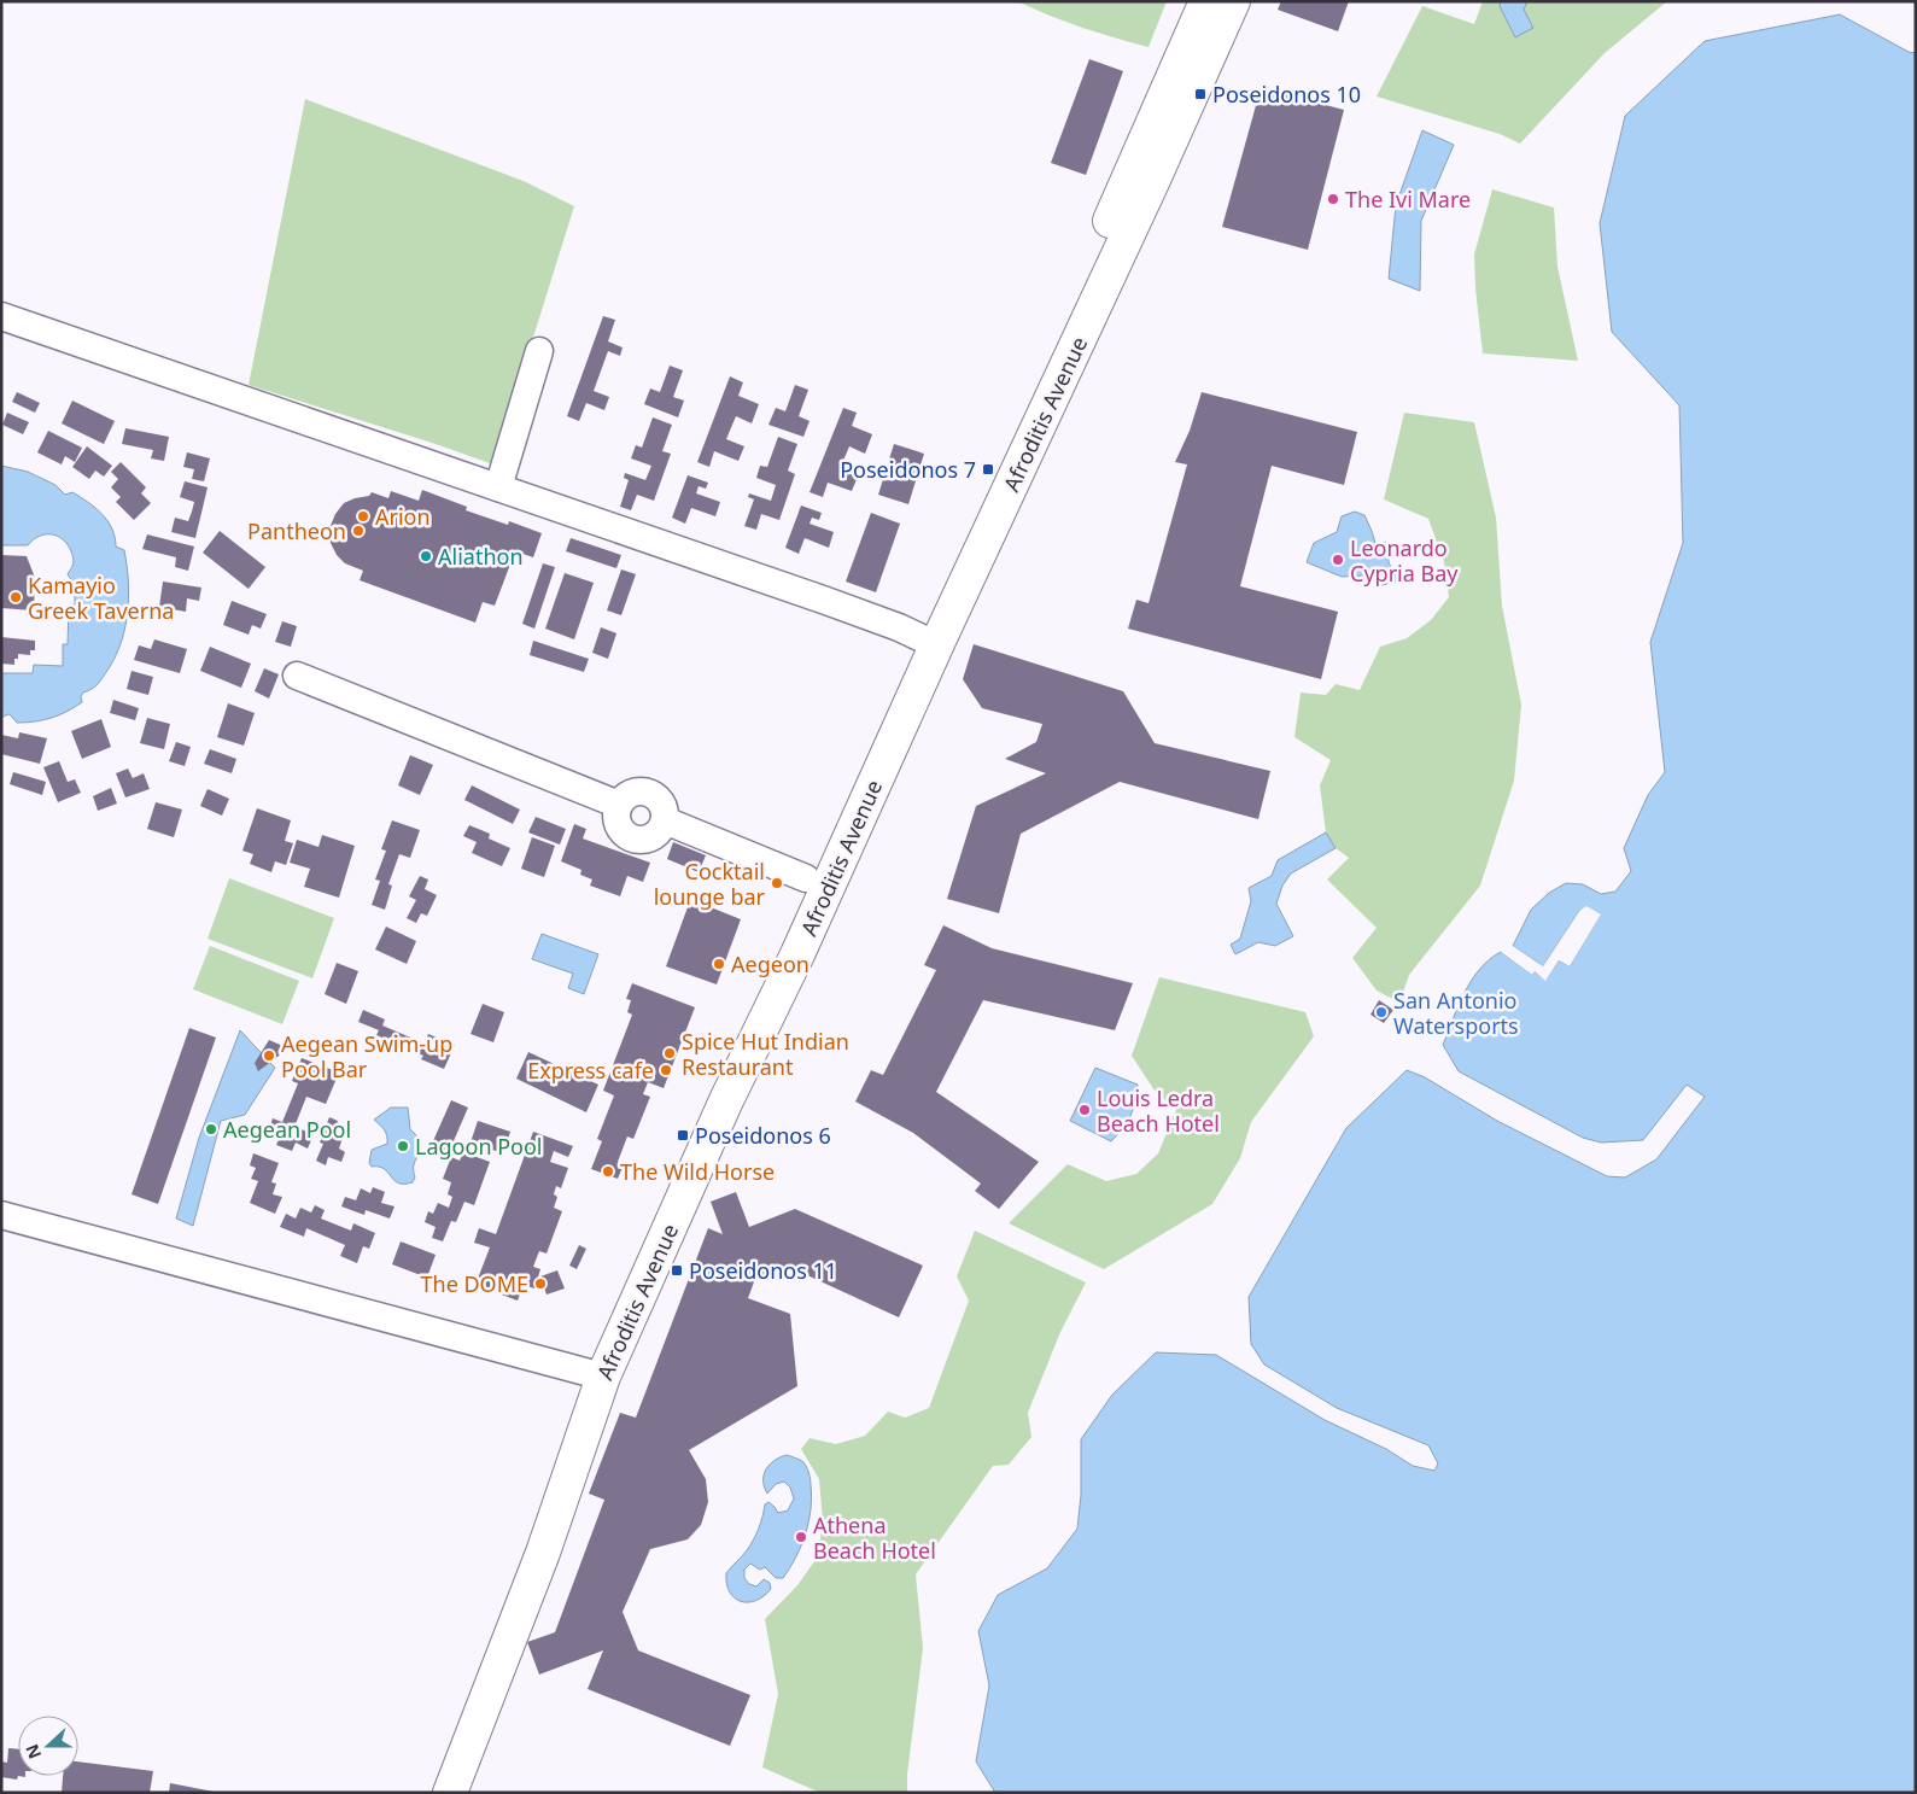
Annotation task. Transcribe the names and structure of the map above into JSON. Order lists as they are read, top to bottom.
{
  "streets": {
    "main road": ["Afroditis Avenue"]
  },
  "places": {
    "transit": [
      "Poseidonos 10",
      "Poseidonos 7",
      "Poseidonos 6",
      "Poseidonos 11"
    ],
    "other": [
      "The Ivi Mare",
      "Arion",
      "Pantheon",
      "Aliathon",
      "Leonardo Cypria Bay",
      "Kamayio Greek Taverna",
      "Cocktail lounge bar",
      "Aegeon",
      "San Antonio Watersports",
      "Spice Hut Indian Restaurant",
      "Aegean Swim-up Pool Bar",
      "Express cafe",
      "Louis Ledra Beach Hotel",
      "Aegean Pool",
      "Lagoon Pool",
      "The Wild Horse",
      "The DOME",
      "Athena Beach Hotel"
    ]
  },
  "north": "left"
}
